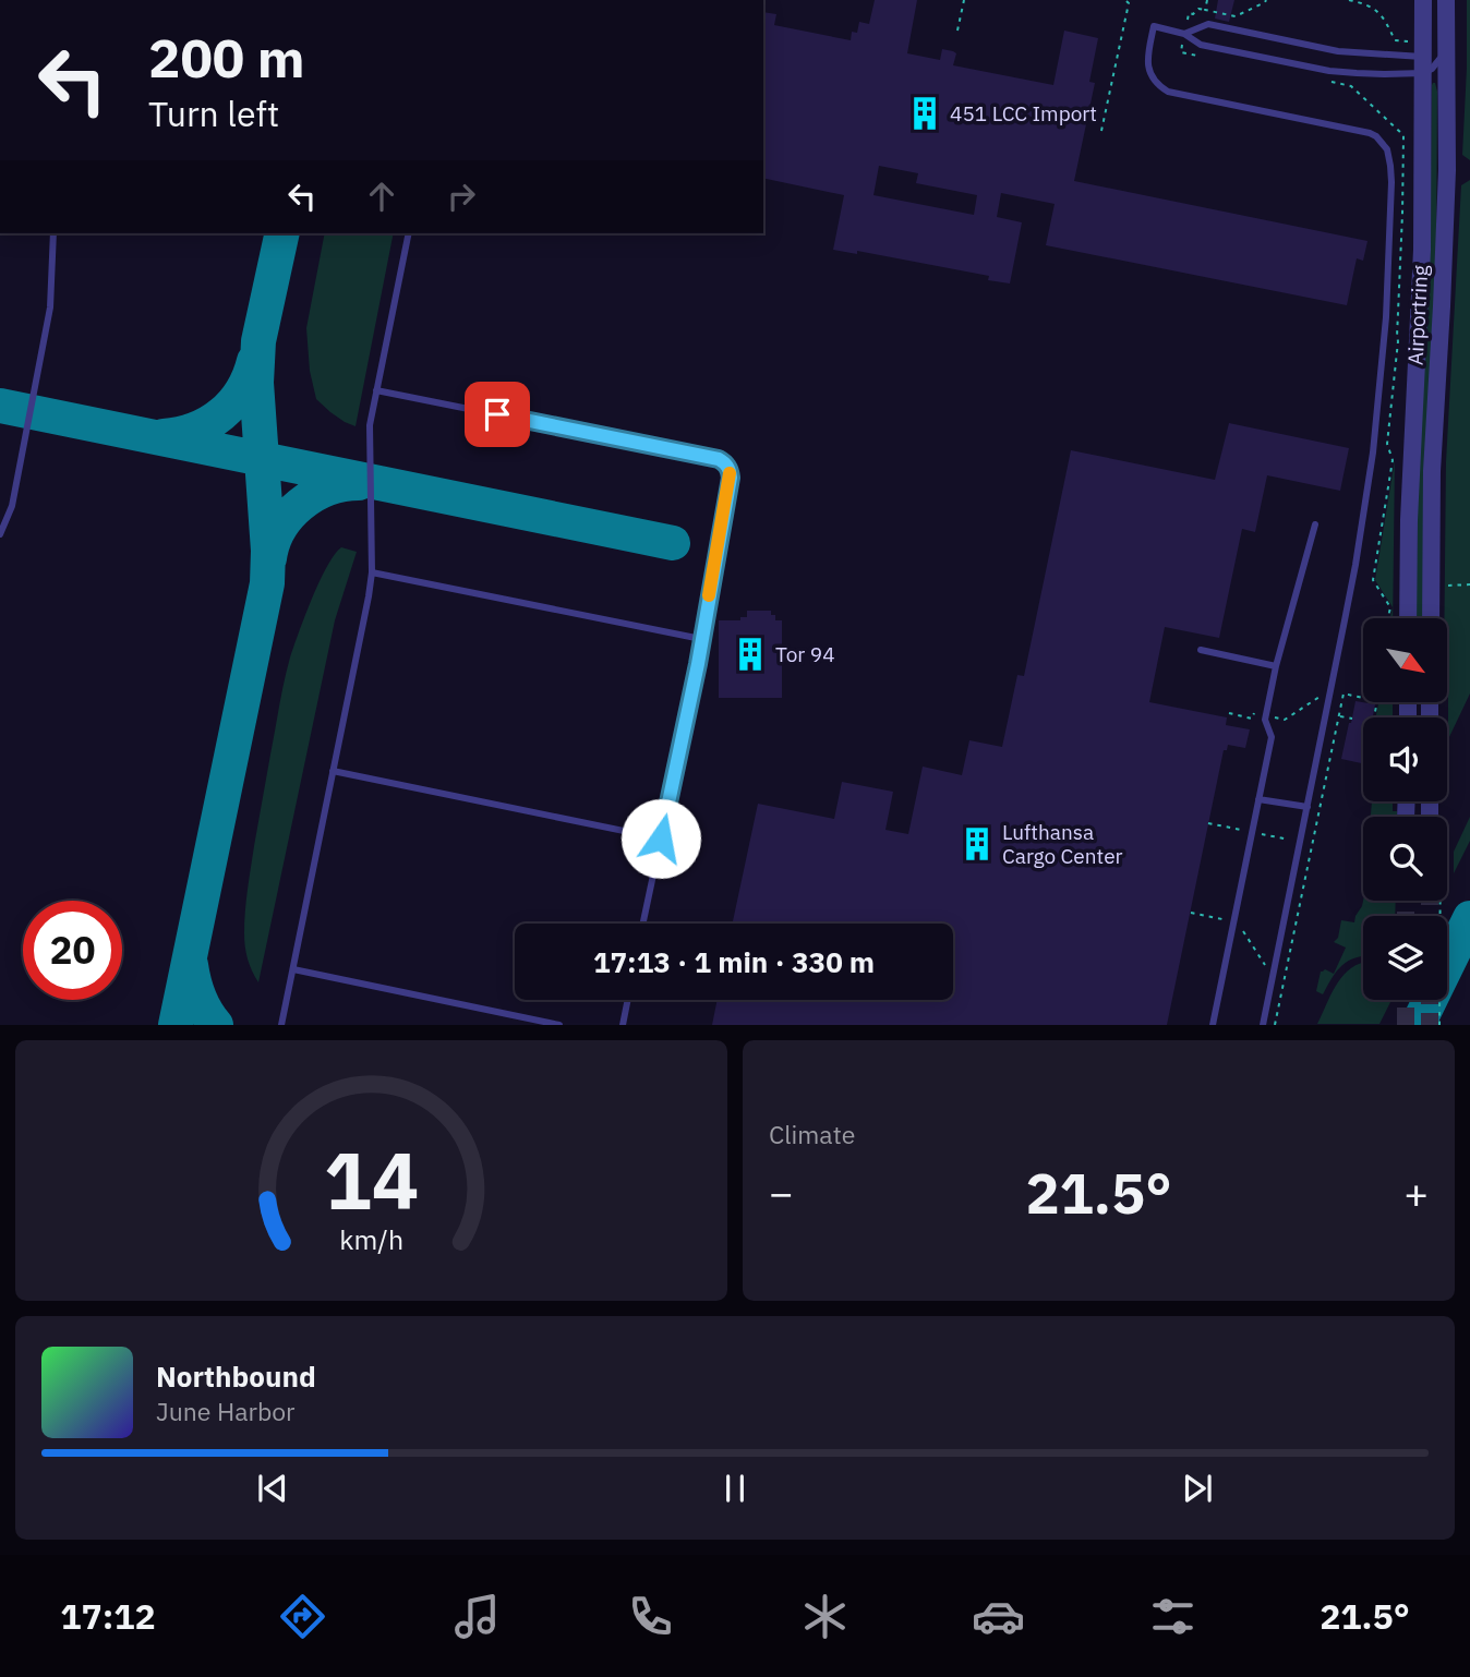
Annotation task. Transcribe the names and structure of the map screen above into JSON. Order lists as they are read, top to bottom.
{
  "streets": {
    "street": ["Airportring"]
  },
  "places": {
    "building": ["451 LCC Import", "Tor 94", "Lufthansa Cargo Center"]
  },
  "north": "bottom right",
  "page": {
    "turn": ["200 m", "Turn left"],
    "limit": "20",
    "trip": "17:13 · 1 min · 330 m",
    "tile": "Climate",
    "heat": ["−", "21.5°", "+"],
    "song": ["Northbound", "June Harbor"],
    "tabs": ["17:12", "21.5°"],
    "gauge": ["14", "km/h"]
  }
}
